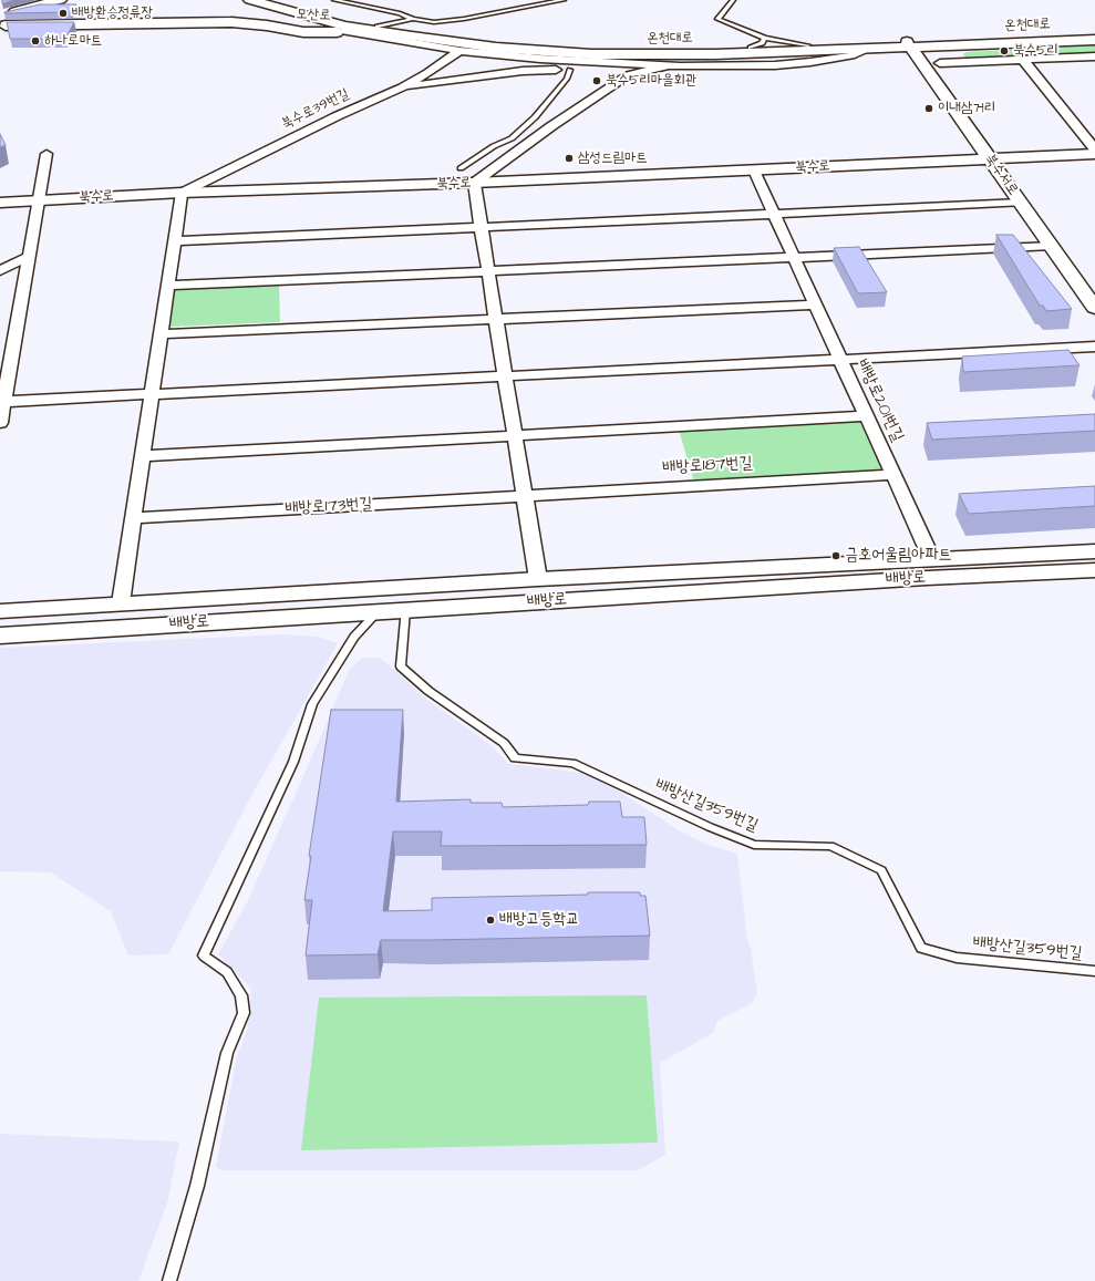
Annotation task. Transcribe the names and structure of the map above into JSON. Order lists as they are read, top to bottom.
{
  "streets": {
    "street": [
      "모산로",
      "온천대로",
      "북수로39번길",
      "북수로",
      "북수서로",
      "배방로201번길",
      "배방로187번길",
      "배방로173번길",
      "배방로"
    ],
    "lane": ["배방산길359번길"]
  },
  "crossings": [
    ["모산로", "온천대로"],
    ["온천대로", "북수서로"],
    ["북수로39번길", "북수로"],
    ["북수로", "북수서로"],
    ["북수로", "배방로201번길"],
    ["배방로201번길", "배방로187번길"],
    ["배방로201번길", "배방로"],
    ["배방로187번길", "배방로173번길"],
    ["배방로", "배방산길359번길"]
  ],
  "places": [
    "배방환승정류장",
    "하나로마트",
    "북수5리",
    "북수5리마을회관",
    "이내삼거리",
    "삼성드림마트",
    "금호어울림아파트",
    "배방고등학교"
  ]
}
